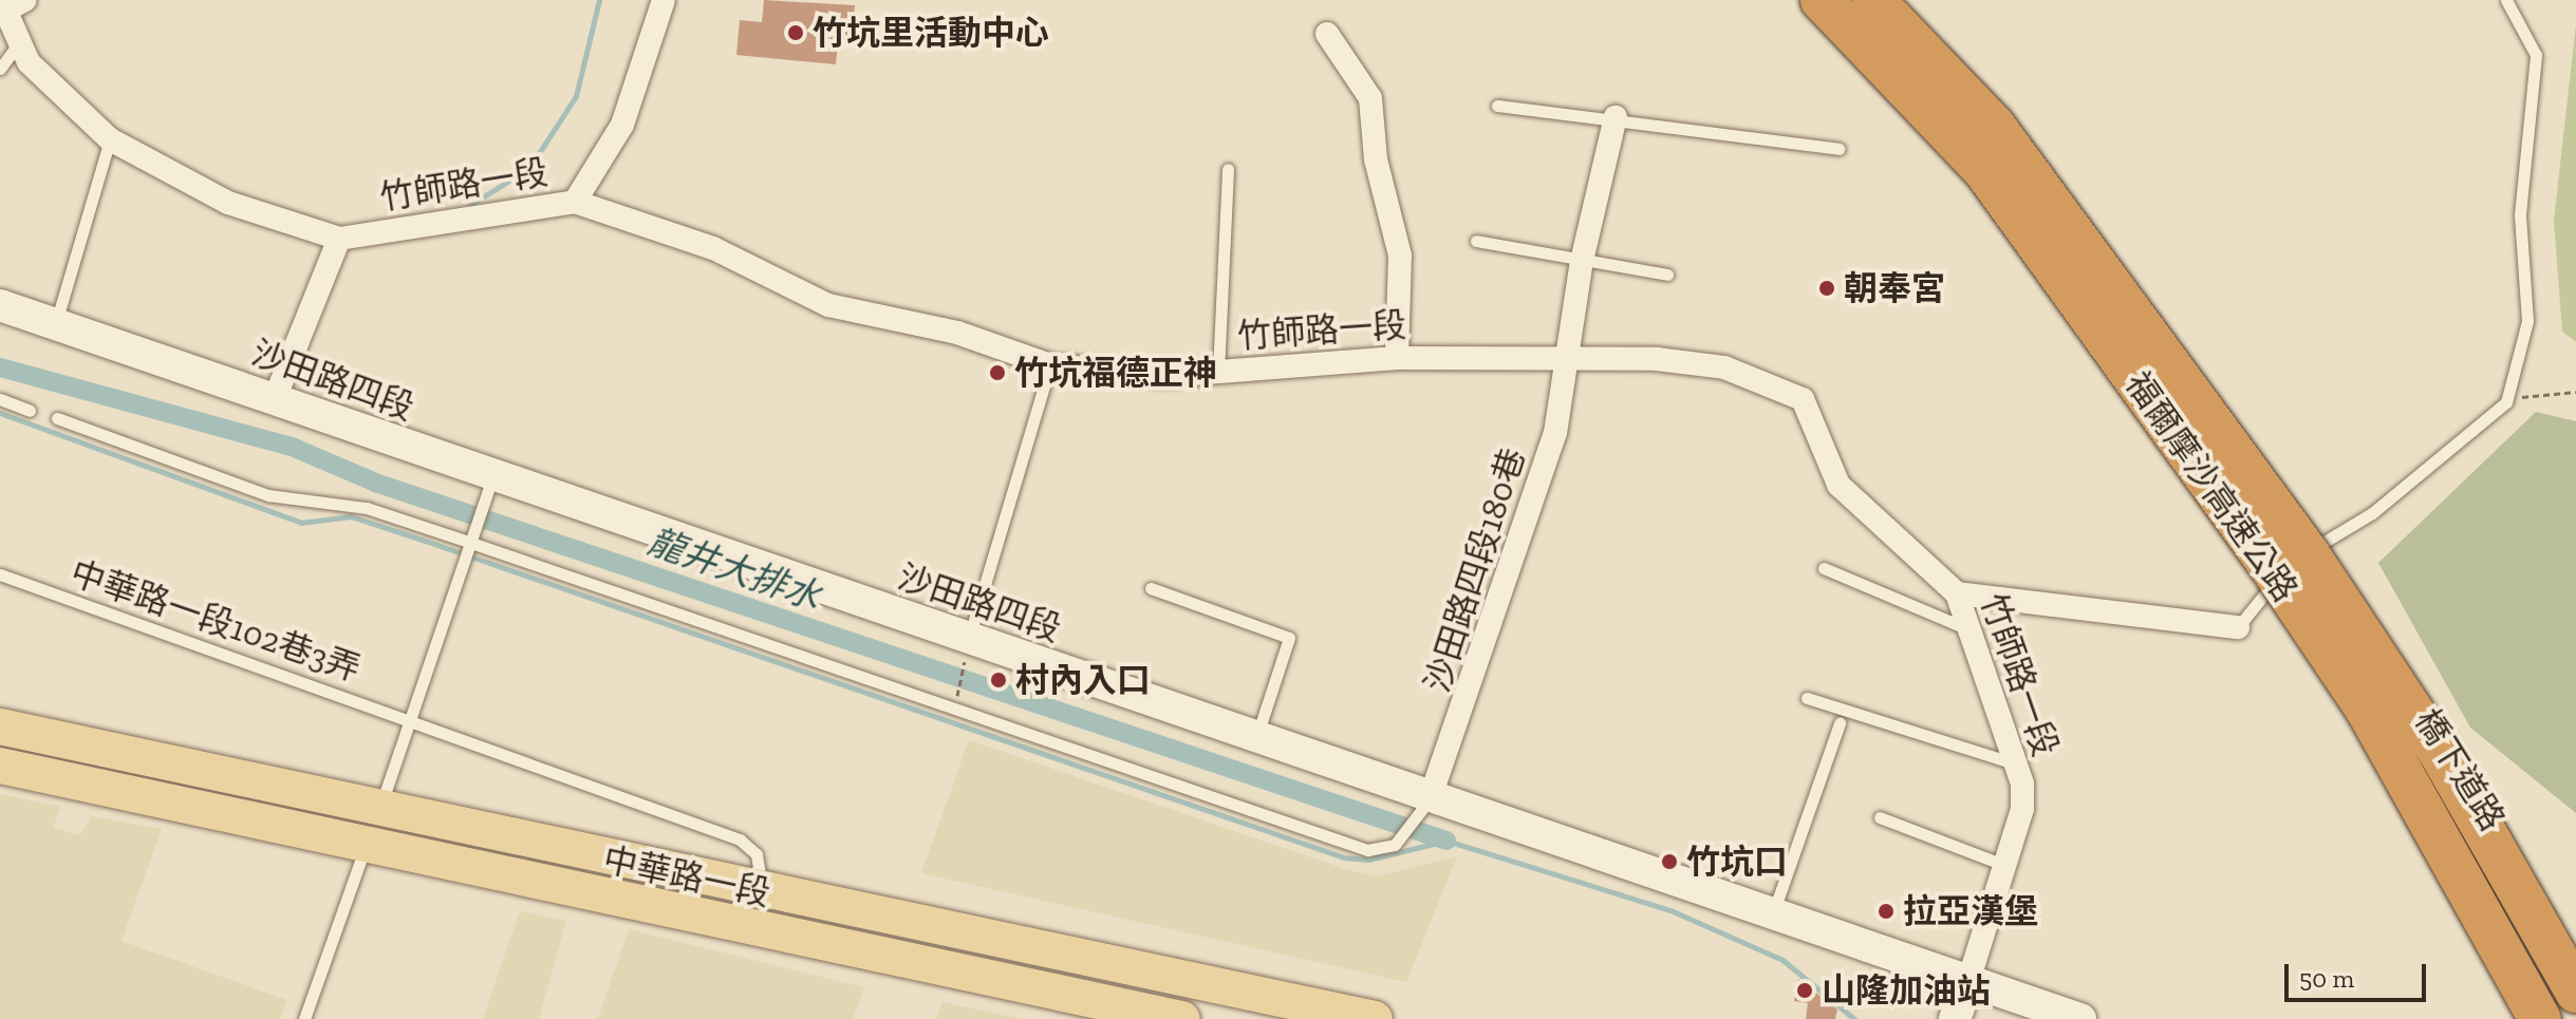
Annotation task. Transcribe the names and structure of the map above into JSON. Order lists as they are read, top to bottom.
{
  "streets": {
    "highway": ["福爾摩沙高速公路"],
    "main road": ["中華路一段"],
    "street": [
      "竹師路一段",
      "沙田路四段",
      "沙田路四段180巷",
      "橋下道路"
    ],
    "lane": ["中華路一段102巷3弄"]
  },
  "crossings": [
    ["竹師路一段", "沙田路四段"],
    ["竹師路一段", "沙田路四段180巷"],
    ["沙田路四段", "沙田路四段180巷"],
    ["中華路一段102巷3弄", "中華路一段"]
  ],
  "water": ["龍井大排水"],
  "places": [
    "竹坑里活動中心",
    "朝奉宮",
    "竹坑福德正神",
    "村內入口",
    "竹坑口",
    "拉亞漢堡",
    "山隆加油站"
  ],
  "scale_bar": "50 m"
}
